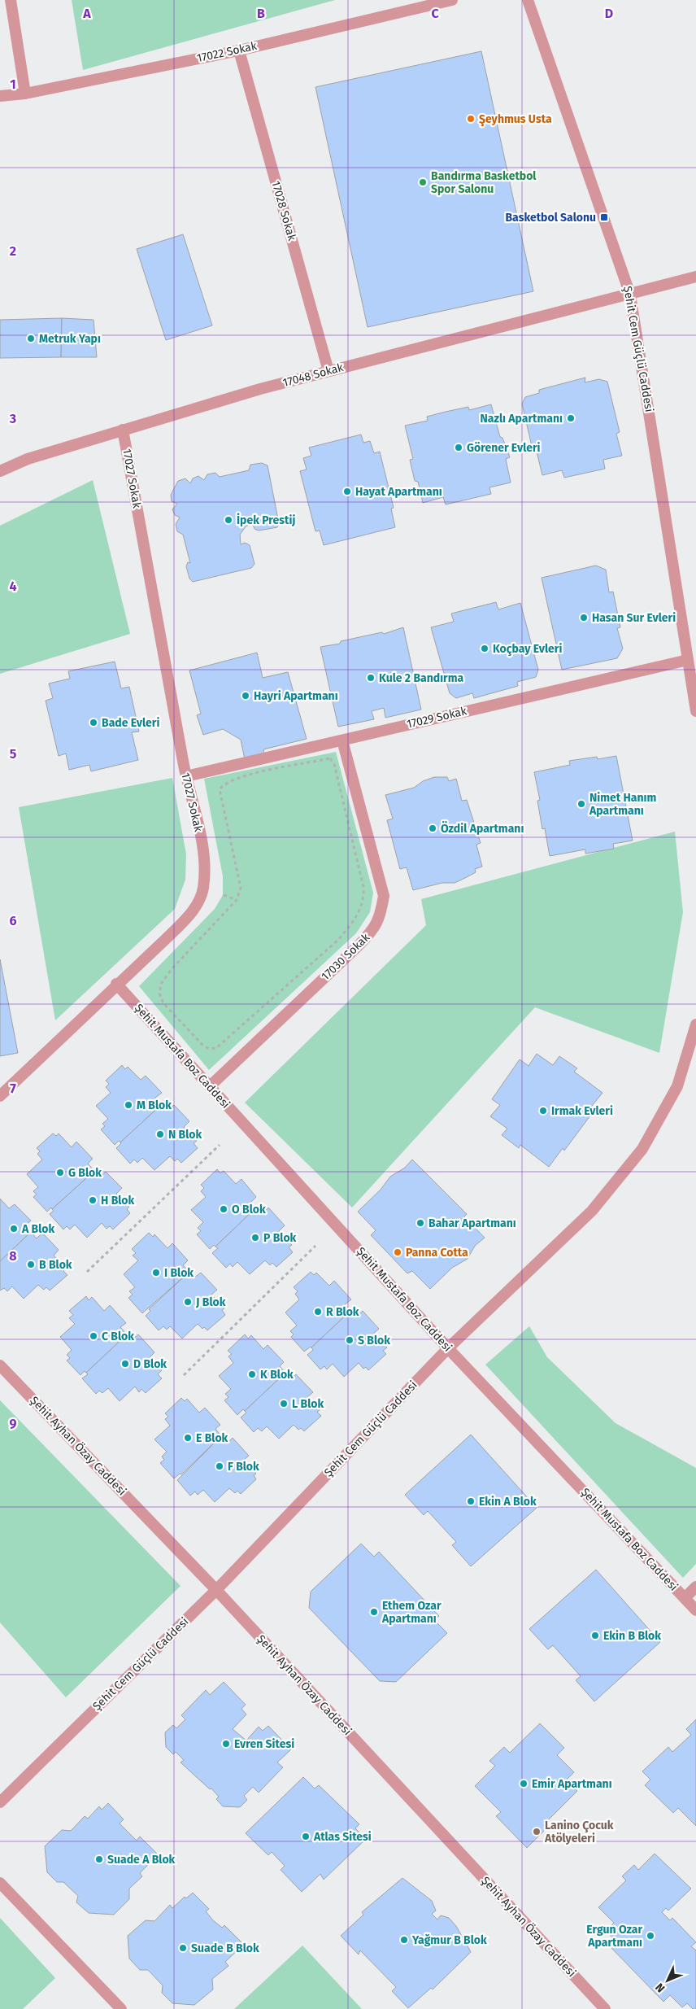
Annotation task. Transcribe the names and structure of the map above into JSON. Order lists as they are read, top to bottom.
{
  "streets": {
    "street": [
      "17022 Sokak",
      "17028 Sokak",
      "Şehit Cem Güçlü Caddesi",
      "17048 Sokak",
      "17027 Sokak",
      "17029 Sokak",
      "17030 Sokak",
      "Şehit Mustafa Boz Caddesi",
      "Şehit Ayhan Özay Caddesi"
    ]
  },
  "crossings": [
    ["17022 Sokak", "17028 Sokak"],
    ["17028 Sokak", "17048 Sokak"],
    ["Şehit Cem Güçlü Caddesi", "17048 Sokak"],
    ["Şehit Cem Güçlü Caddesi", "17029 Sokak"],
    ["Şehit Cem Güçlü Caddesi", "Şehit Mustafa Boz Caddesi"],
    ["Şehit Cem Güçlü Caddesi", "Şehit Ayhan Özay Caddesi"],
    ["17048 Sokak", "17027 Sokak"],
    ["17027 Sokak", "17029 Sokak"],
    ["17027 Sokak", "Şehit Mustafa Boz Caddesi"],
    ["17029 Sokak", "17030 Sokak"],
    ["17030 Sokak", "Şehit Mustafa Boz Caddesi"]
  ],
  "places": {
    "other": [
      "Şeyhmus Usta",
      "Bandırma Basketbol Spor Salonu",
      "Metruk Yapı",
      "Nazlı Apartmanı",
      "Görener Evleri",
      "Hayat Apartmanı",
      "İpek Prestij",
      "Hasan Sur Evleri",
      "Koçbay Evleri",
      "Kule 2 Bandırma",
      "Hayri Apartmanı",
      "Bade Evleri",
      "Nimet Hanım Apartmanı",
      "Özdil Apartmanı",
      "M Blok",
      "Irmak Evleri",
      "N Blok",
      "G Blok",
      "H Blok",
      "O Blok",
      "Bahar Apartmanı",
      "A Blok",
      "P Blok",
      "Panna Cotta",
      "B Blok",
      "I Blok",
      "J Blok",
      "R Blok",
      "C Blok",
      "S Blok",
      "D Blok",
      "K Blok",
      "L Blok",
      "E Blok",
      "F Blok",
      "Ekin A Blok",
      "Ethem Ozar Apartmanı",
      "Ekin B Blok",
      "Evren Sitesi",
      "Emir Apartmanı",
      "Lanino Çocuk Atölyeleri",
      "Atlas Sitesi",
      "Suade A Blok",
      "Ergun Ozar Apartmanı",
      "Yağmur B Blok",
      "Suade B Blok"
    ],
    "transit": ["Basketbol Salonu"]
  },
  "north": "bottom left",
  "grid": {
    "columns": [
      "A",
      "B",
      "C",
      "D"
    ],
    "rows": [
      "1",
      "2",
      "3",
      "4",
      "5",
      "6",
      "7",
      "8",
      "9"
    ]
  }
}
